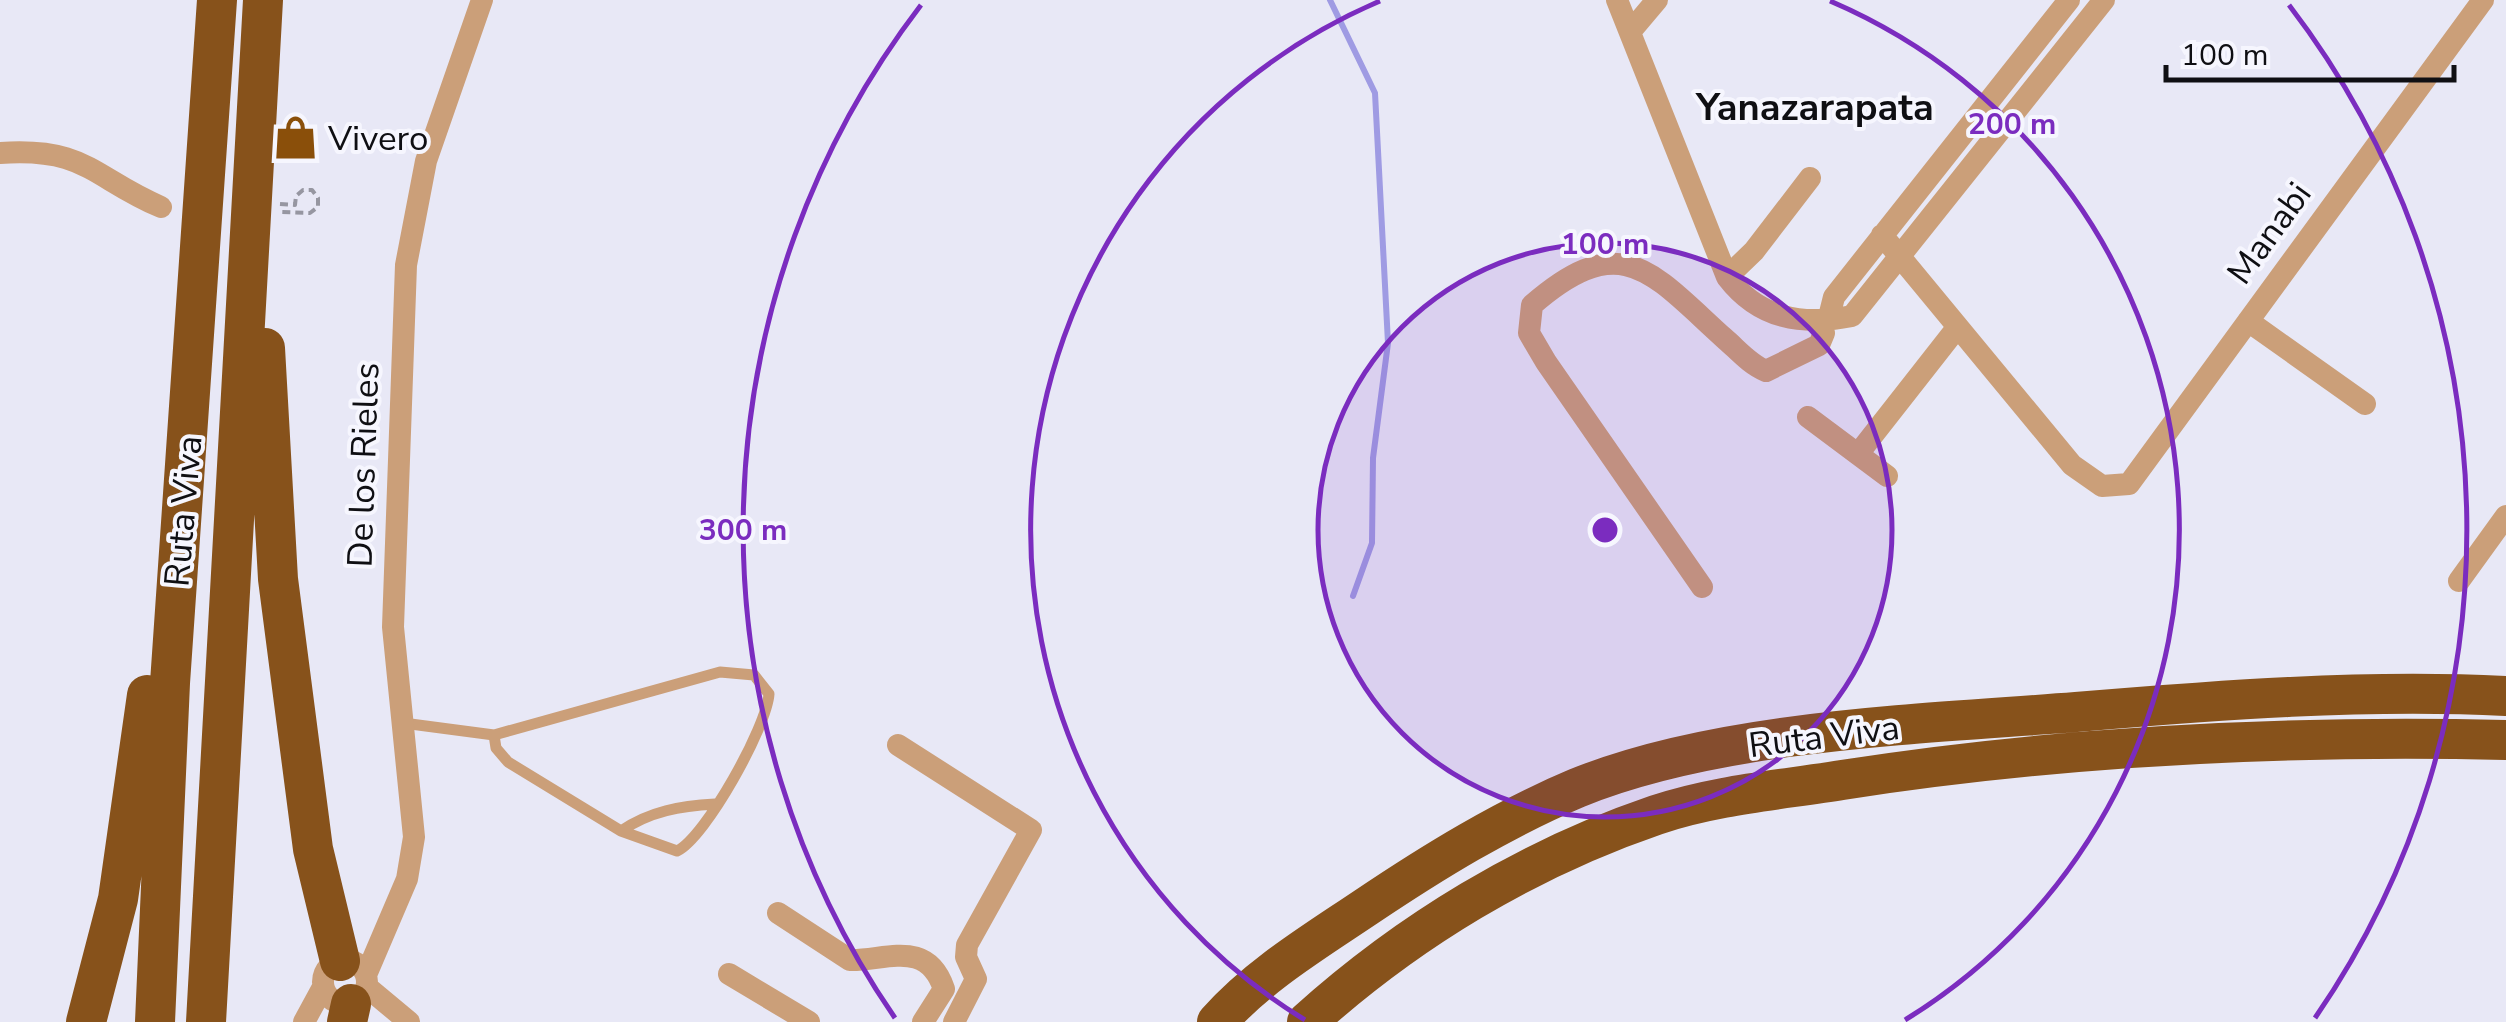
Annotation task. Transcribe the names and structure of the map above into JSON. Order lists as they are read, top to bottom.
{
  "streets": {
    "highway": ["Ruta Viva"],
    "street": ["Manabi", "De los Rieles"]
  },
  "districts": ["Yanazarapata"],
  "places": {
    "shop": ["Vivero"]
  },
  "scale_bar": "100 m",
  "rings": ["200 m", "100 m", "300 m"]
}
